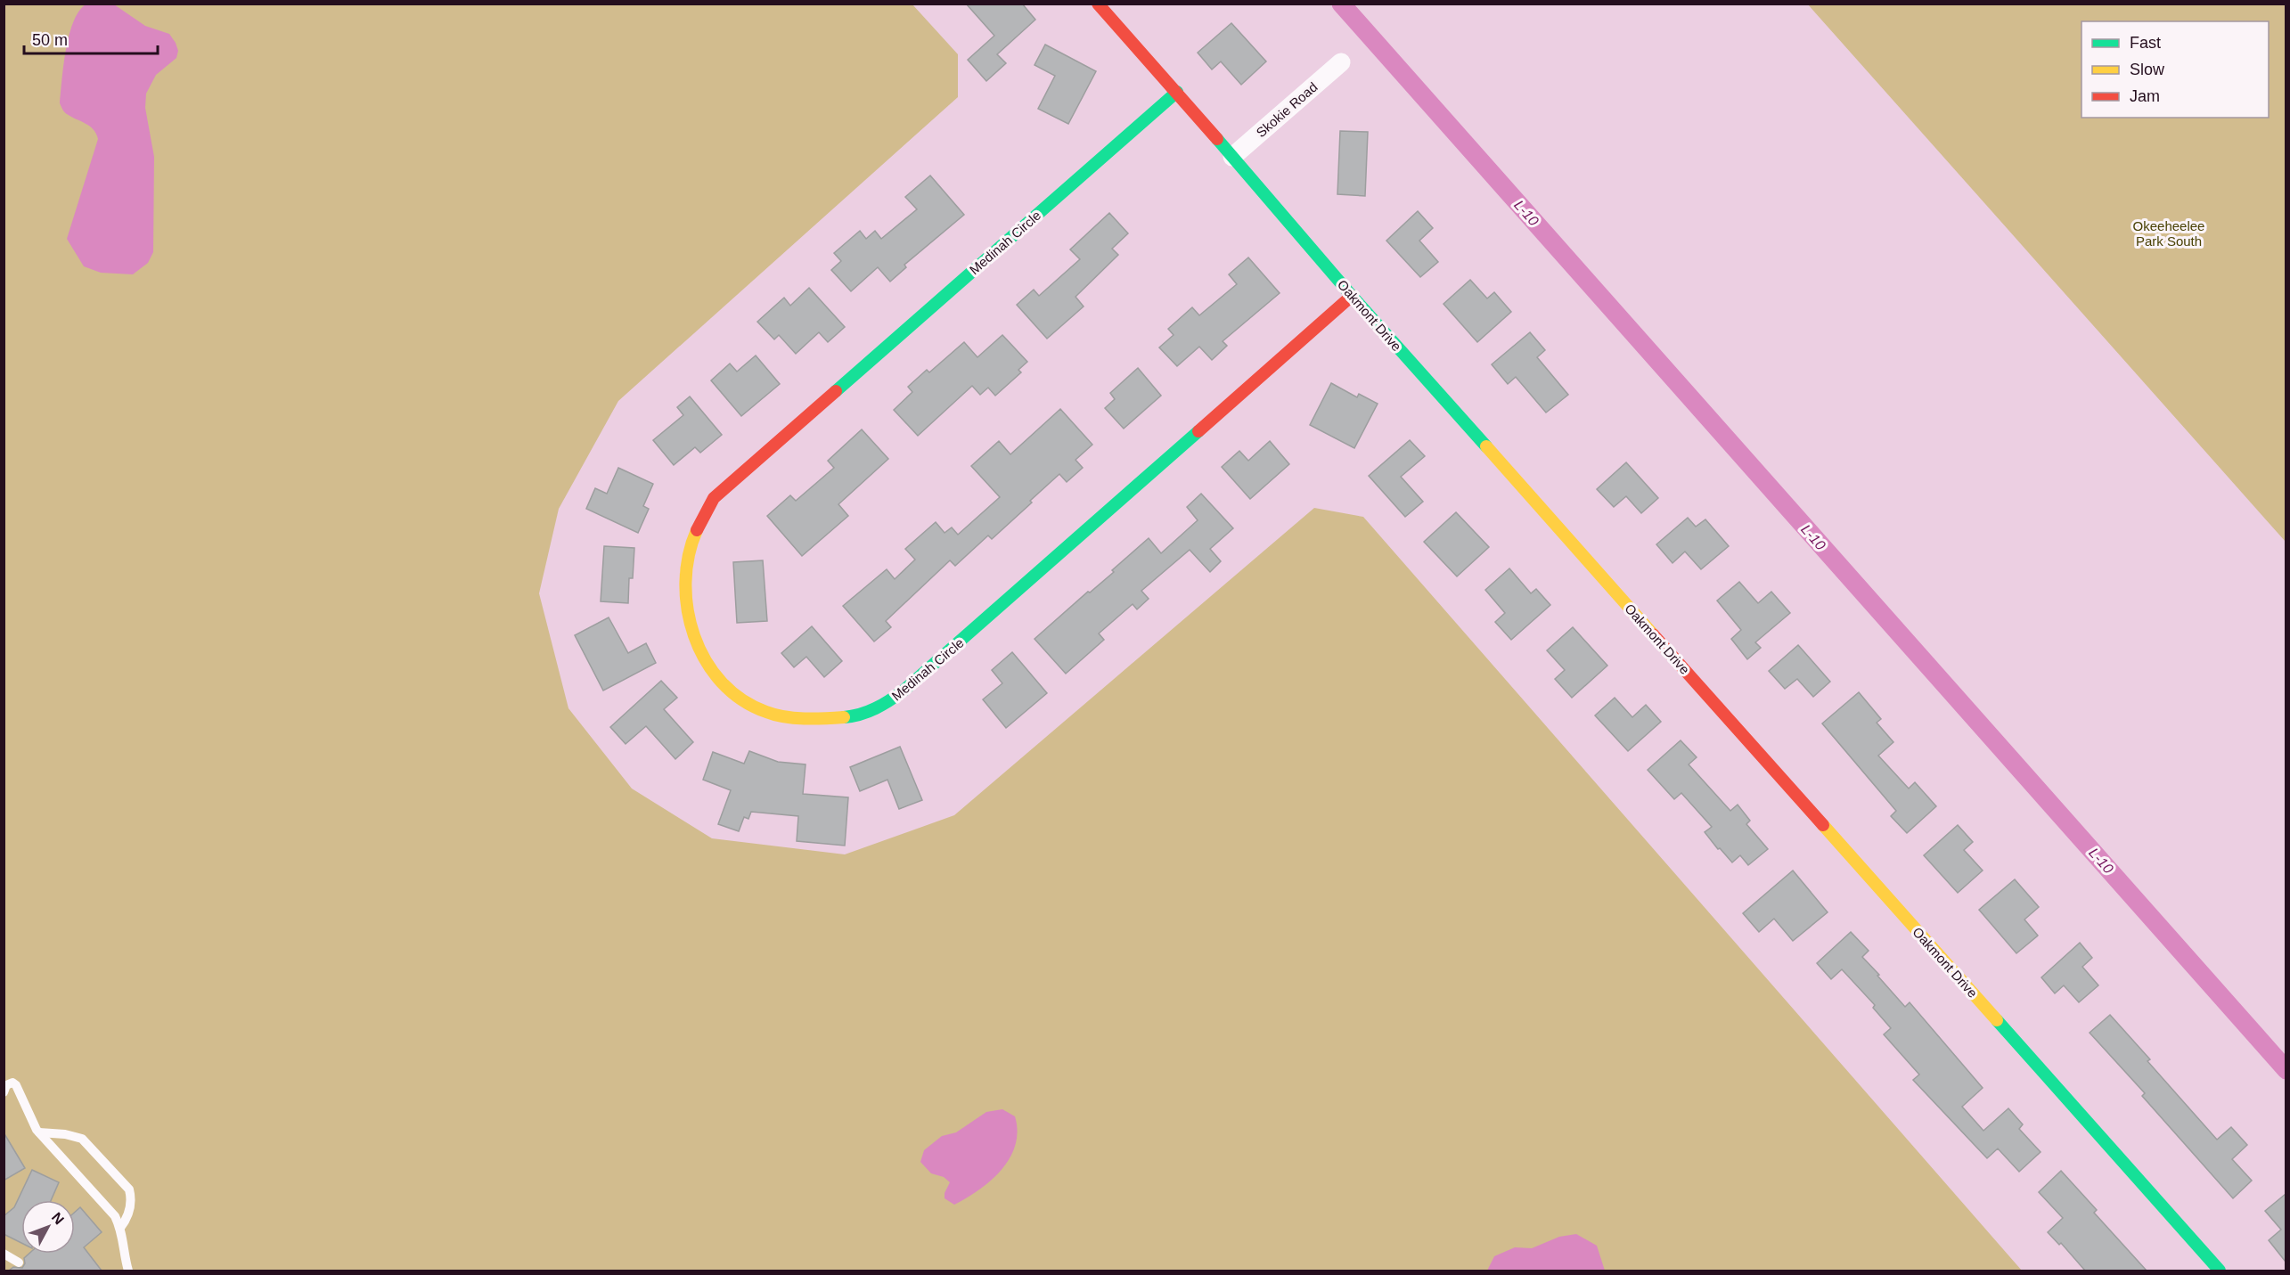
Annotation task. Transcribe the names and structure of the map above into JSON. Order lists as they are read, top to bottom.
{
  "streets": {
    "street": ["Skokie Road", "Medinah Circle", "Oakmont Drive"]
  },
  "crossings": [
    ["Skokie Road", "Oakmont Drive"],
    ["Medinah Circle", "Oakmont Drive"]
  ],
  "water": ["L-10"],
  "parks": ["Okeeheelee Park South"],
  "legend": ["Fast", "Slow", "Jam"],
  "scale_bar": "50 m",
  "north": "top right"
}
